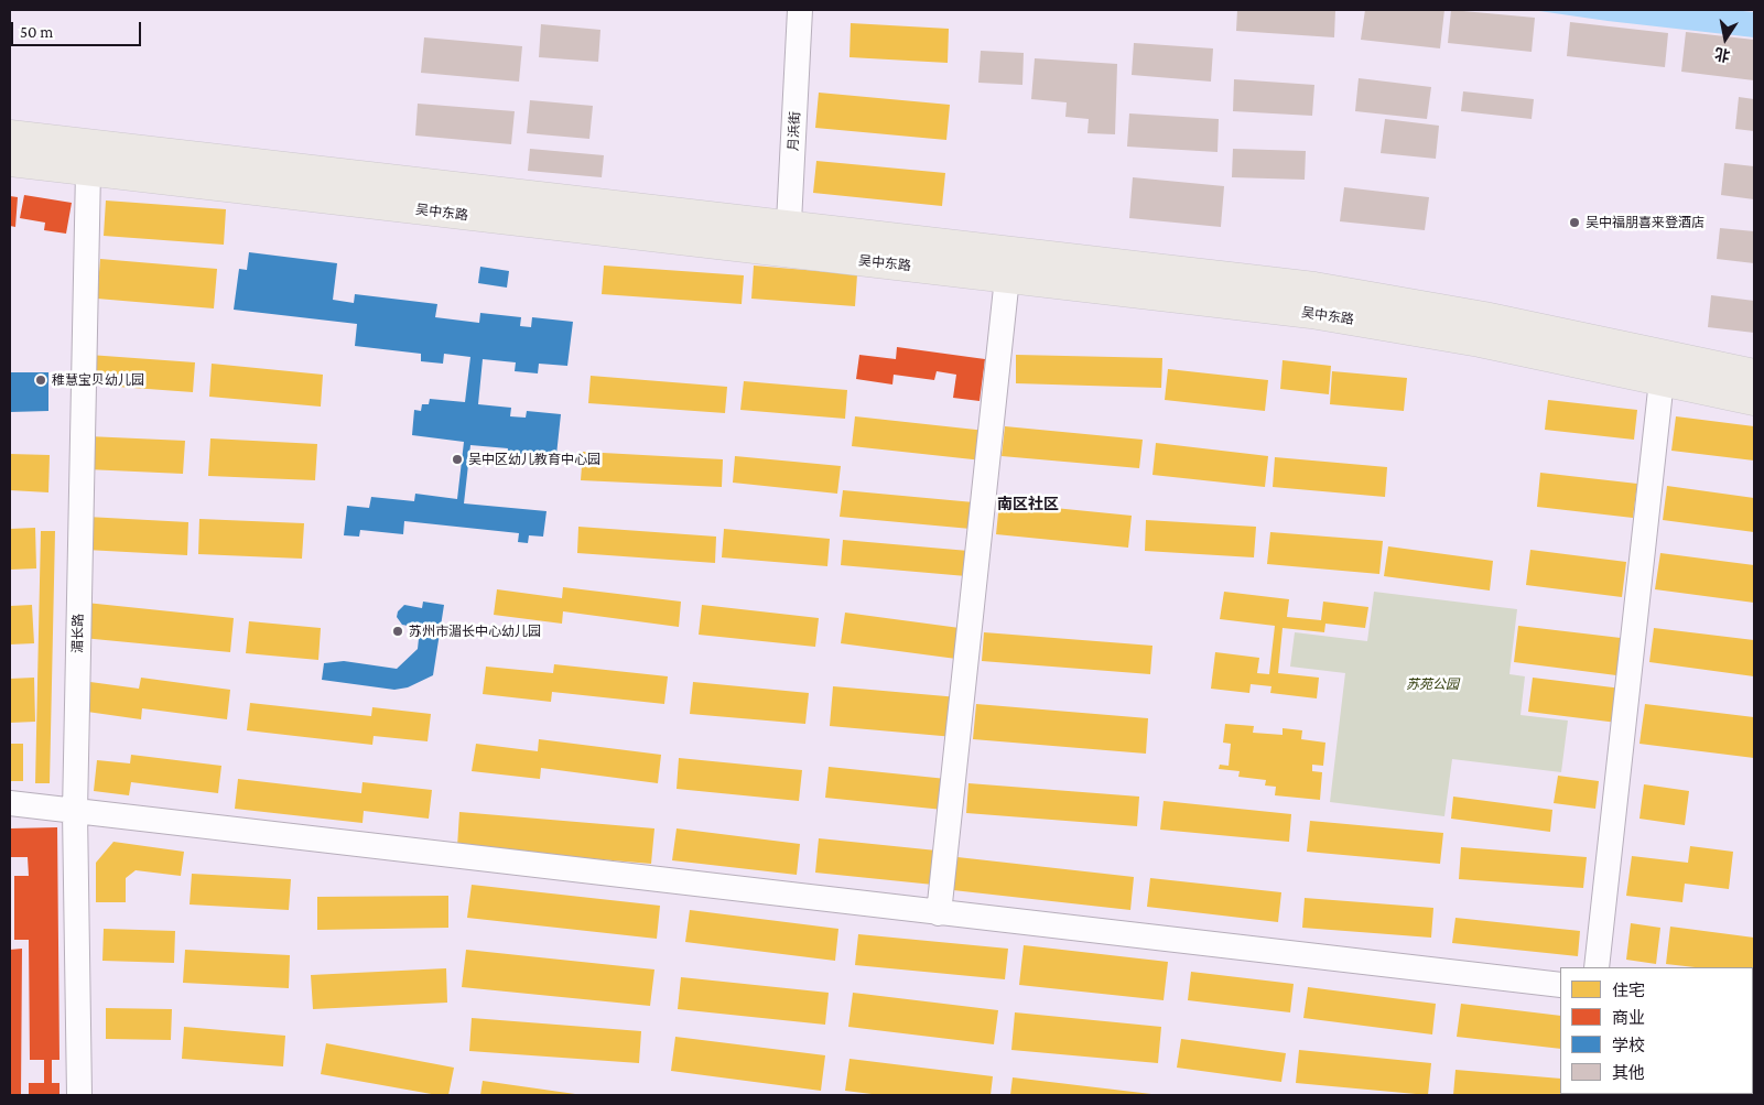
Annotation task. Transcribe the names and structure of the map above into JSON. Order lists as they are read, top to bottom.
{
  "streets": {
    "main road": ["吴中东路"],
    "street": ["月浜街", "湄长路"]
  },
  "crossings": [
    ["月浜街", "吴中东路"],
    ["吴中东路", "湄长路"]
  ],
  "districts": ["南区社区"],
  "parks": ["苏苑公园"],
  "places": [
    "吴中福朋喜来登酒店",
    "稚慧宝贝幼儿园",
    "吴中区幼儿教育中心园",
    "苏州市湄长中心幼儿园"
  ],
  "legend": [
    "住宅",
    "商业",
    "学校",
    "其他"
  ],
  "scale_bar": "50 m",
  "north": "bottom"
}
